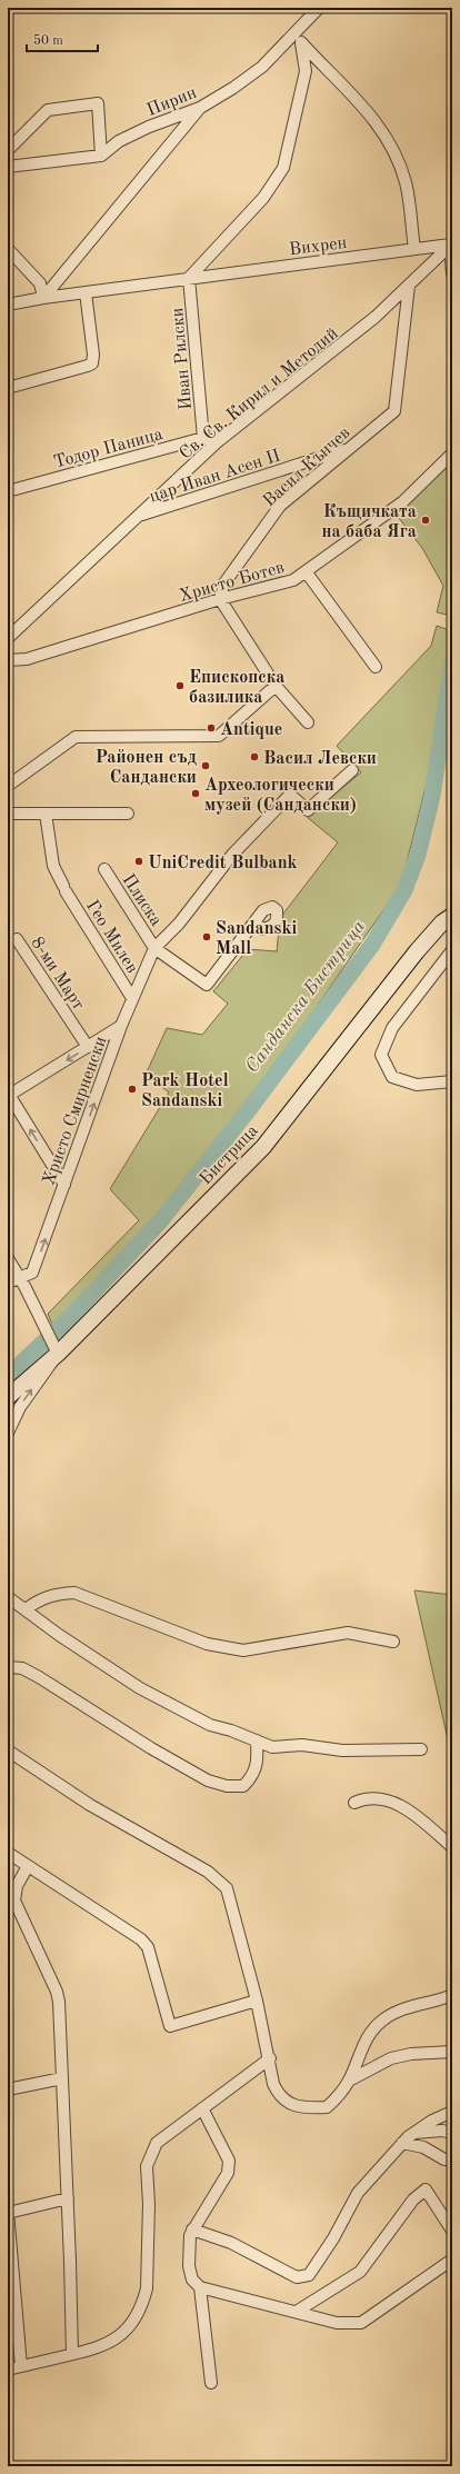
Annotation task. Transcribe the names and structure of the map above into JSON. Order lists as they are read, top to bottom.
{
  "streets": {
    "street": [
      "Пирин",
      "Вихрен",
      "Иван Рилски",
      "Св. Св. Кирил и Методий",
      "Тодор Паница",
      "Васил Кънчев",
      "цар Иван Асен II",
      "Христо Ботев",
      "Плиска",
      "Гео Милев",
      "8-ми Март",
      "Христо Смирненски",
      "Бистрица"
    ]
  },
  "crossings": [
    ["Вихрен", "Иван Рилски"],
    ["Вихрен", "Св. Св. Кирил и Методий"],
    ["Иван Рилски", "Тодор Паница"],
    ["Св. Св. Кирил и Методий", "Васил Кънчев"],
    ["Св. Св. Кирил и Методий", "цар Иван Асен II"],
    ["Васил Кънчев", "цар Иван Асен II"],
    ["Васил Кънчев", "Христо Ботев"],
    ["Плиска", "Христо Смирненски"],
    ["Гео Милев", "Христо Смирненски"]
  ],
  "one_way": ["Христо Смирненски"],
  "water": ["Санданска Бистрица"],
  "places": [
    "Къщичката на баба Яга",
    "Епископска базилика",
    "Antique",
    "Васил Левски",
    "Районен съд Сандански",
    "Археологически музей (Сандански)",
    "UniCredit Bulbank",
    "Sandanski Mall",
    "Park Hotel Sandanski"
  ],
  "scale_bar": "50 m"
}
